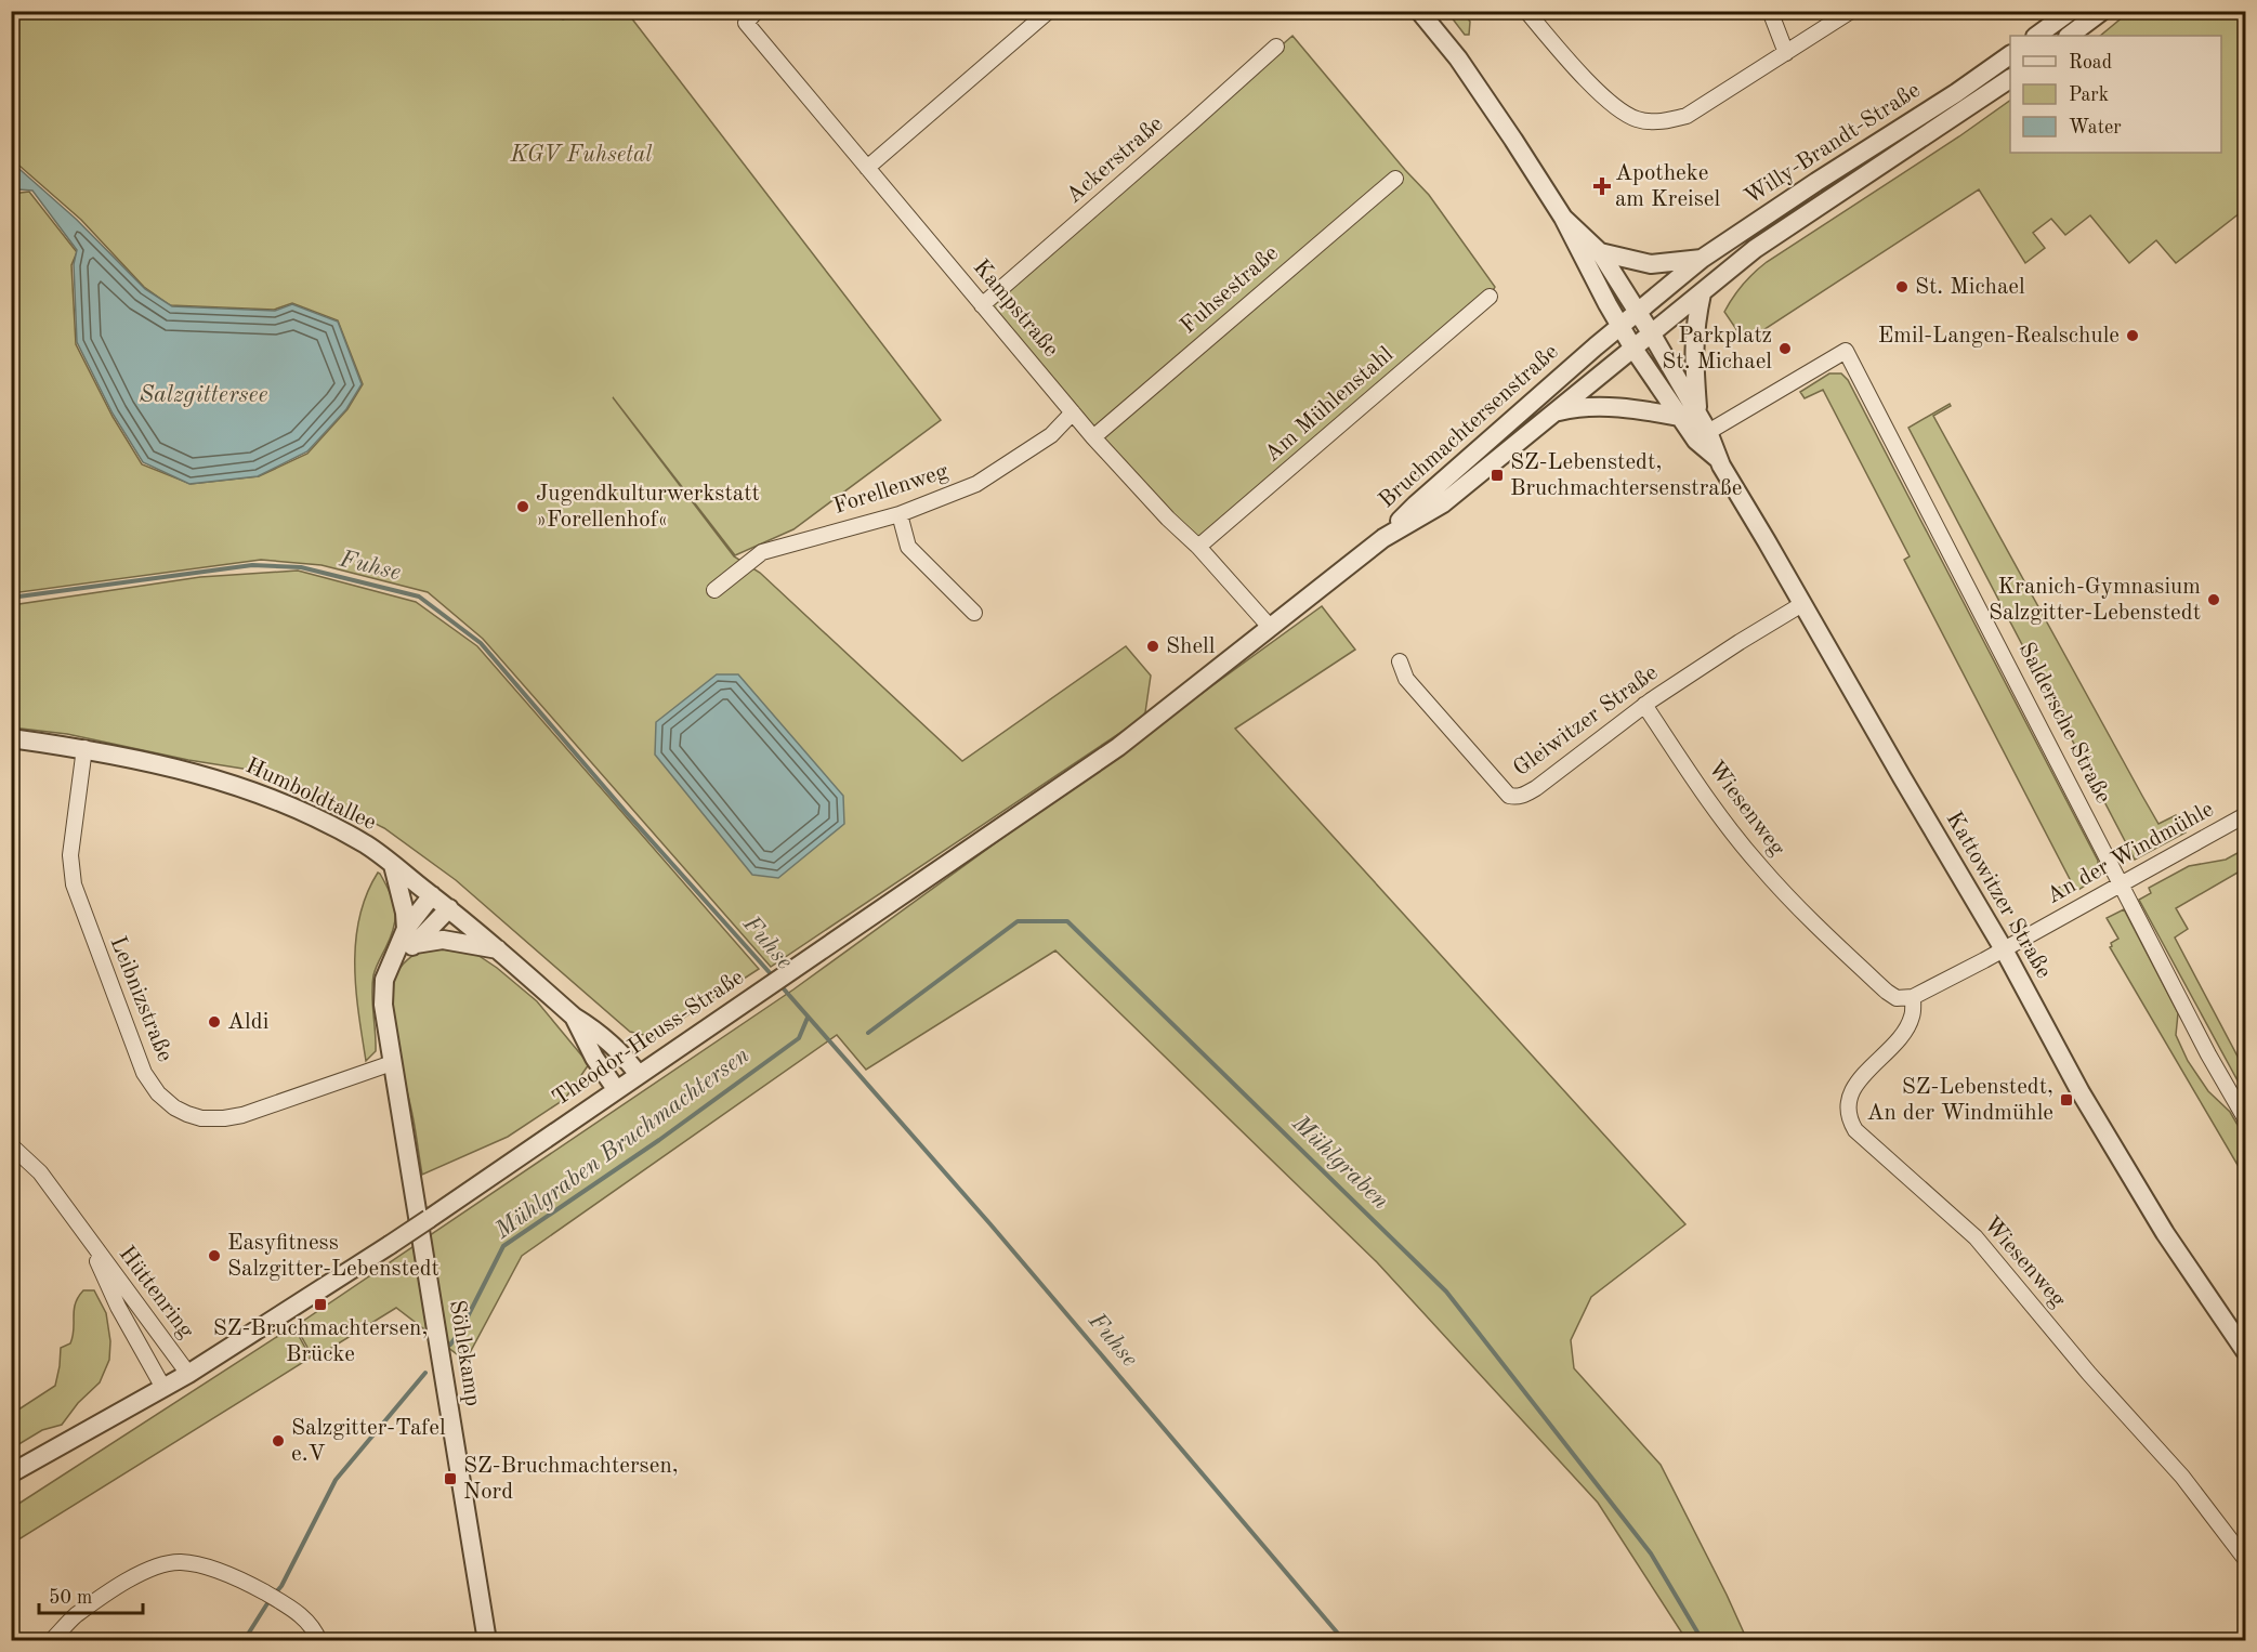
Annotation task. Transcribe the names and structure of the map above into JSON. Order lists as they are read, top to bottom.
{
  "streets": {
    "street": [
      "Willy-Brandt-Straße",
      "Ackerstraße",
      "Fuhsestraße",
      "Kampstraße",
      "Am Mühlenstahl",
      "Bruchmachtersenstraße",
      "Forellenweg",
      "Gleiwitzer Straße",
      "Saldersche Straße",
      "Humboldtallee",
      "Wiesenweg",
      "An der Windmühle",
      "Kattowitzer Straße",
      "Leibnizstraße",
      "Theodor-Heuss-Straße",
      "Hüttenring",
      "Söhlekamp"
    ]
  },
  "crossings": [
    ["Willy-Brandt-Straße", "Bruchmachtersenstraße"],
    ["Willy-Brandt-Straße", "Kattowitzer Straße"],
    ["Ackerstraße", "Kampstraße"],
    ["Fuhsestraße", "Kampstraße"],
    ["Kampstraße", "Am Mühlenstahl"],
    ["Kampstraße", "Forellenweg"],
    ["Kampstraße", "Theodor-Heuss-Straße"],
    ["Bruchmachtersenstraße", "Kattowitzer Straße"],
    ["Bruchmachtersenstraße", "Theodor-Heuss-Straße"],
    ["Gleiwitzer Straße", "Wiesenweg"],
    ["Gleiwitzer Straße", "Kattowitzer Straße"],
    ["Saldersche Straße", "An der Windmühle"],
    ["Saldersche Straße", "Kattowitzer Straße"],
    ["Humboldtallee", "Leibnizstraße"],
    ["Humboldtallee", "Theodor-Heuss-Straße"],
    ["Humboldtallee", "Söhlekamp"],
    ["An der Windmühle", "Kattowitzer Straße"],
    ["Leibnizstraße", "Söhlekamp"],
    ["Theodor-Heuss-Straße", "Hüttenring"]
  ],
  "water": [
    "Salzgittersee",
    "Fuhse",
    "Mühlgraben Bruchmachtersen",
    "Mühlgraben"
  ],
  "parks": ["KGV Fuhsetal"],
  "places": {
    "health": ["Apotheke am Kreisel"],
    "other": [
      "St. Michael",
      "Emil-Langen-Realschule",
      "Parkplatz St. Michael",
      "Jugendkulturwerkstatt »Forellenhof«",
      "Kranich-Gymnasium Salzgitter-Lebenstedt",
      "Shell",
      "Aldi",
      "Easyfitness Salzgitter-Lebenstedt",
      "Salzgitter-Tafel e.V"
    ],
    "transit": [
      "SZ-Lebenstedt, Bruchmachtersenstraße",
      "SZ-Lebenstedt, An der Windmühle",
      "SZ-Bruchmachtersen, Brücke",
      "SZ-Bruchmachtersen, Nord"
    ]
  },
  "legend": ["Road", "Park", "Water"],
  "scale_bar": "50 m"
}
